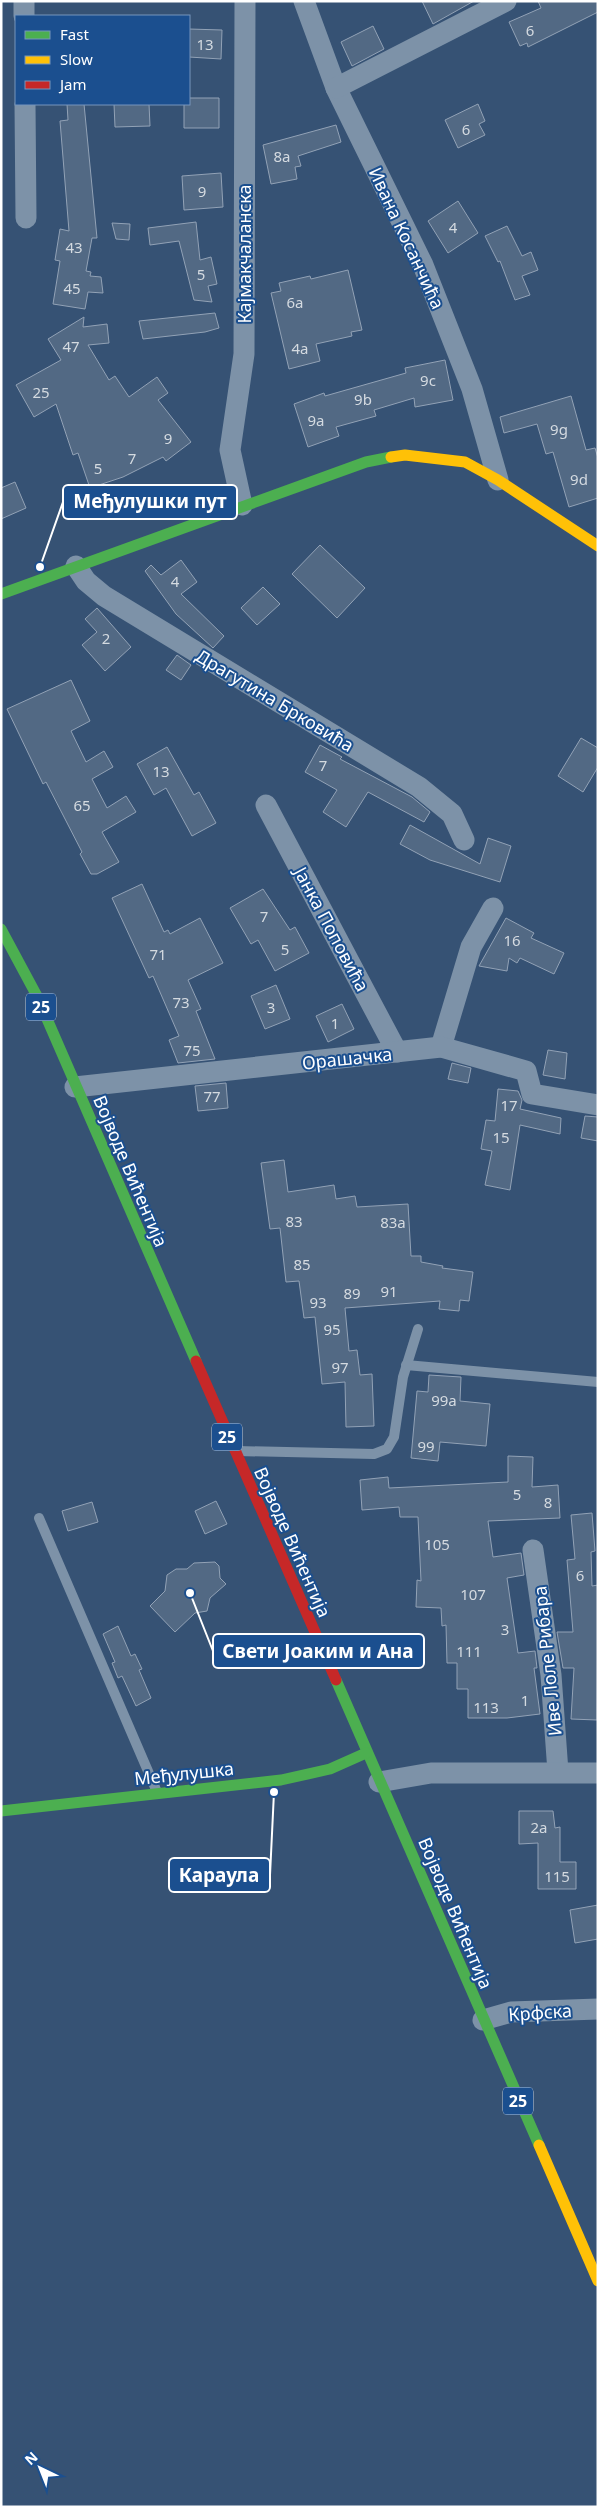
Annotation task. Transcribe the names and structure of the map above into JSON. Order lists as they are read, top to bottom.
{
  "streets": {
    "main road": ["25", "Војводе Вићентија", "Међулушка"],
    "street": [
      "Ивана Косанчића",
      "Кајмакчаланска",
      "Драгутина Брковића",
      "Јанка Поповића",
      "Орашачка",
      "Иве Лоле Рибара",
      "Крфска"
    ]
  },
  "crossings": [
    ["Јанка Поповића", "Орашачка"],
    ["Орашачка", "Војводе Вићентија"],
    ["Војводе Вићентија", "Међулушка"],
    ["Војводе Вићентија", "Крфска"]
  ],
  "places": ["Међулушки пут", "Свети Јоаким и Ана", "Караула"],
  "house_numbers": [
    "6",
    "13",
    "6",
    "8a",
    "9",
    "4",
    "43",
    "5",
    "45",
    "6a",
    "47",
    "4a",
    "9c",
    "25",
    "9b",
    "9a",
    "9g",
    "9",
    "7",
    "5",
    "9d",
    "4",
    "2",
    "7",
    "13",
    "65",
    "7",
    "16",
    "5",
    "71",
    "73",
    "3",
    "1",
    "75",
    "77",
    "17",
    "15",
    "83",
    "83a",
    "85",
    "91",
    "89",
    "93",
    "95",
    "97",
    "99a",
    "99",
    "5",
    "8",
    "105",
    "6",
    "107",
    "3",
    "111",
    "1",
    "113",
    "2a",
    "115"
  ],
  "legend": ["Fast", "Slow", "Jam"],
  "north": "top left"
}
